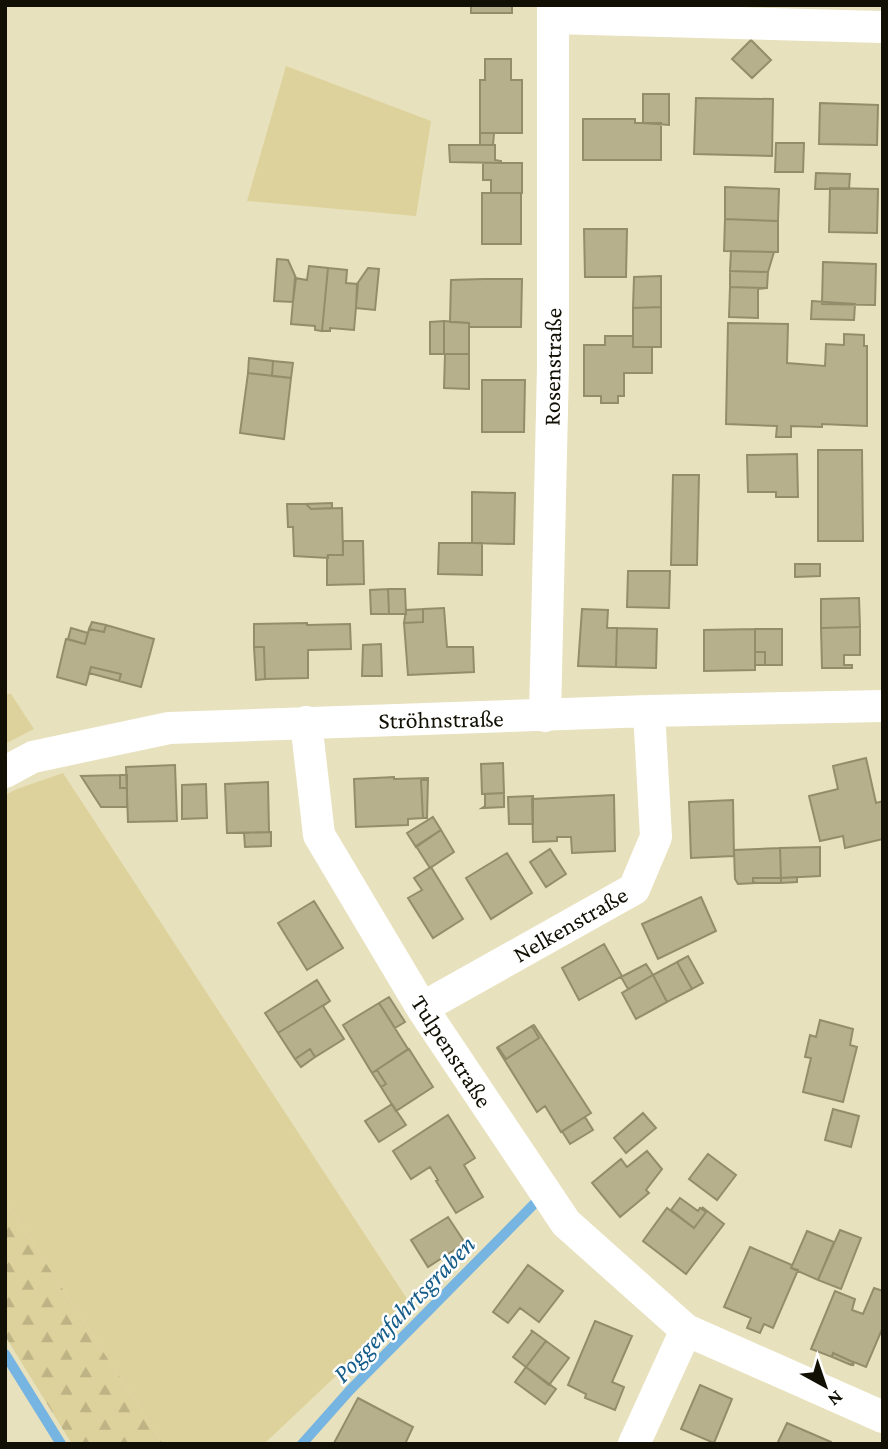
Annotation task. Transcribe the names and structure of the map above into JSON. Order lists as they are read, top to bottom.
{
  "streets": {
    "street": [
      "Rosenstraße",
      "Ströhnstraße",
      "Nelkenstraße",
      "Tulpenstraße"
    ]
  },
  "crossings": [
    ["Rosenstraße", "Ströhnstraße"],
    ["Ströhnstraße", "Nelkenstraße"],
    ["Ströhnstraße", "Tulpenstraße"],
    ["Nelkenstraße", "Tulpenstraße"]
  ],
  "water": ["Poggenfahrtsgraben"],
  "north": "bottom right"
}
